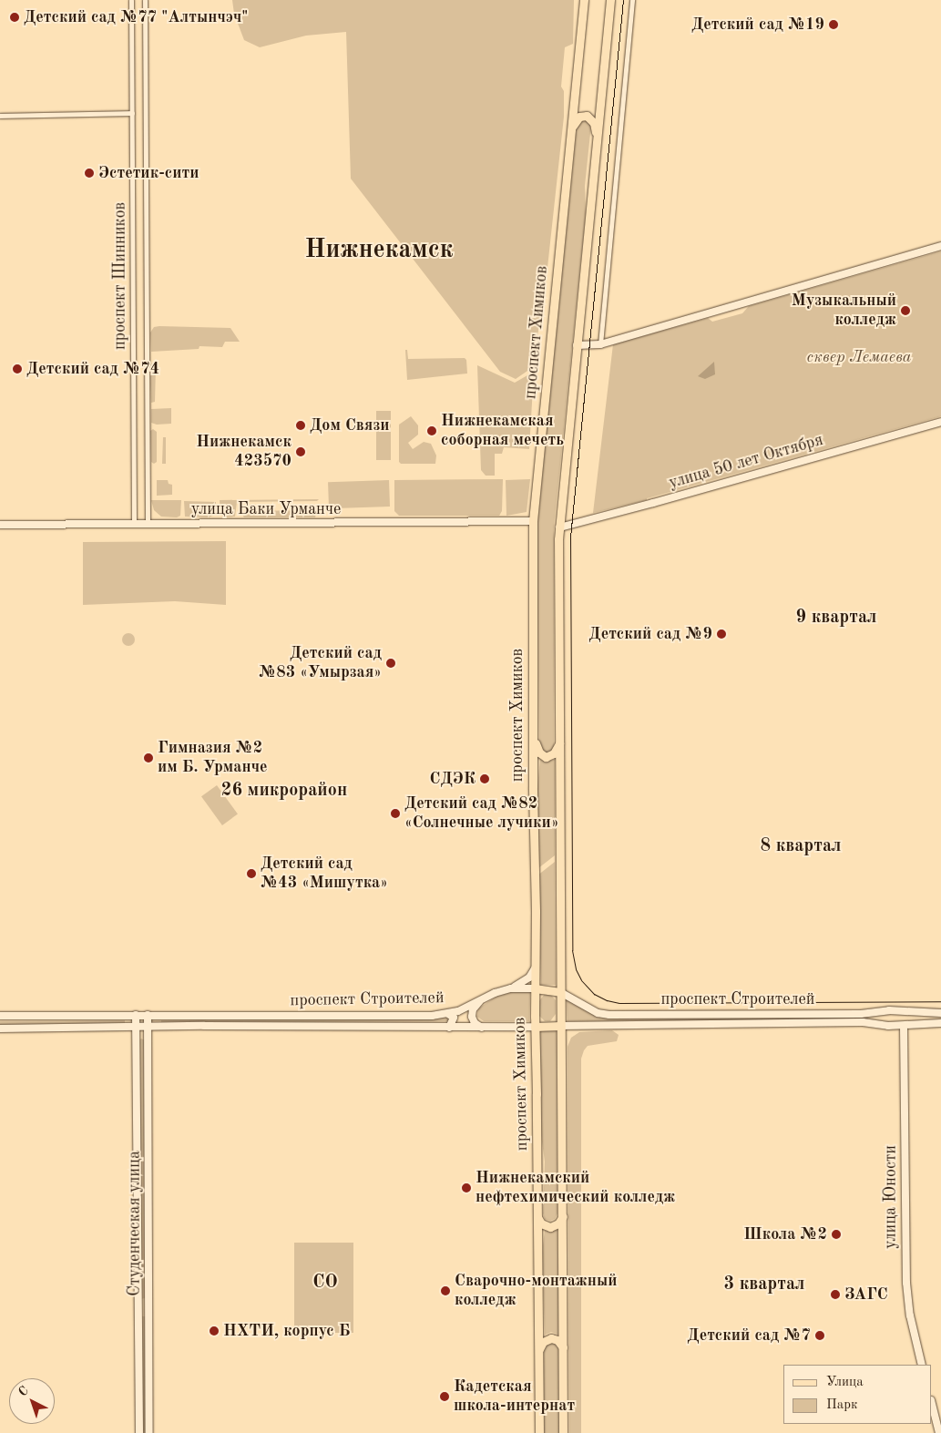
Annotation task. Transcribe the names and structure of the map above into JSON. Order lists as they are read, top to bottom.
{
  "streets": {
    "main road": [
      "проспект Химиков",
      "улица 50 лет Октября",
      "улица Баки Урманче",
      "проспект Строителей",
      "улица Юности",
      "Студенческая улица"
    ],
    "street": ["проспект Шинников"]
  },
  "crossings": [
    ["проспект Шинников", "улица Баки Урманче"],
    ["проспект Химиков", "улица Баки Урманче"],
    ["проспект Химиков", "проспект Строителей"],
    ["проспект Строителей", "улица Юности"],
    ["проспект Строителей", "Студенческая улица"]
  ],
  "districts": [
    "Нижнекамск",
    "9 квартал",
    "26 микрорайон",
    "8 квартал",
    "СО",
    "3 квартал"
  ],
  "parks": ["сквер Лемаева"],
  "places": [
    "Детский сад №77 \"Алтынчэч\"",
    "Детский сад №19",
    "Эстетик-сити",
    "Музыкальный колледж",
    "Детский сад №74",
    "Дом Связи",
    "Нижнекамская соборная мечеть",
    "Нижнекамск 423570",
    "Детский сад №9",
    "Детский сад №83 «Умырзая»",
    "Гимназия №2 им Б. Урманче",
    "СДЭК",
    "Детский сад №82 «Солнечные лучики»",
    "Детский сад №43 «Мишутка»",
    "Нижнекамский нефтехимический колледж",
    "Школа №2",
    "Сварочно-монтажный колледж",
    "ЗАГС",
    "НХТИ, корпус Б",
    "Детский сад №7",
    "Кадетская школа-интернат"
  ],
  "legend": ["Улица", "Парк"],
  "north": "top left"
}
